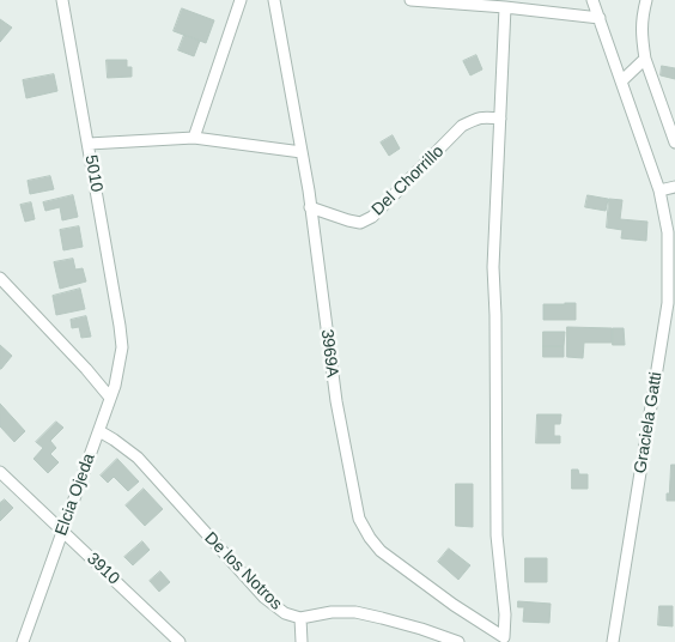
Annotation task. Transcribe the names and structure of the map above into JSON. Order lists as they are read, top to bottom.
{
  "streets": {
    "street": [
      "5010",
      "Del Chorrillo",
      "3969A",
      "Graciela Gatti",
      "Elcia Ojeda",
      "3910",
      "De los Notros"
    ]
  },
  "crossings": [
    ["5010", "Elcia Ojeda"],
    ["Del Chorrillo", "3969A"],
    ["Elcia Ojeda", "3910"],
    ["Elcia Ojeda", "De los Notros"]
  ]
}
